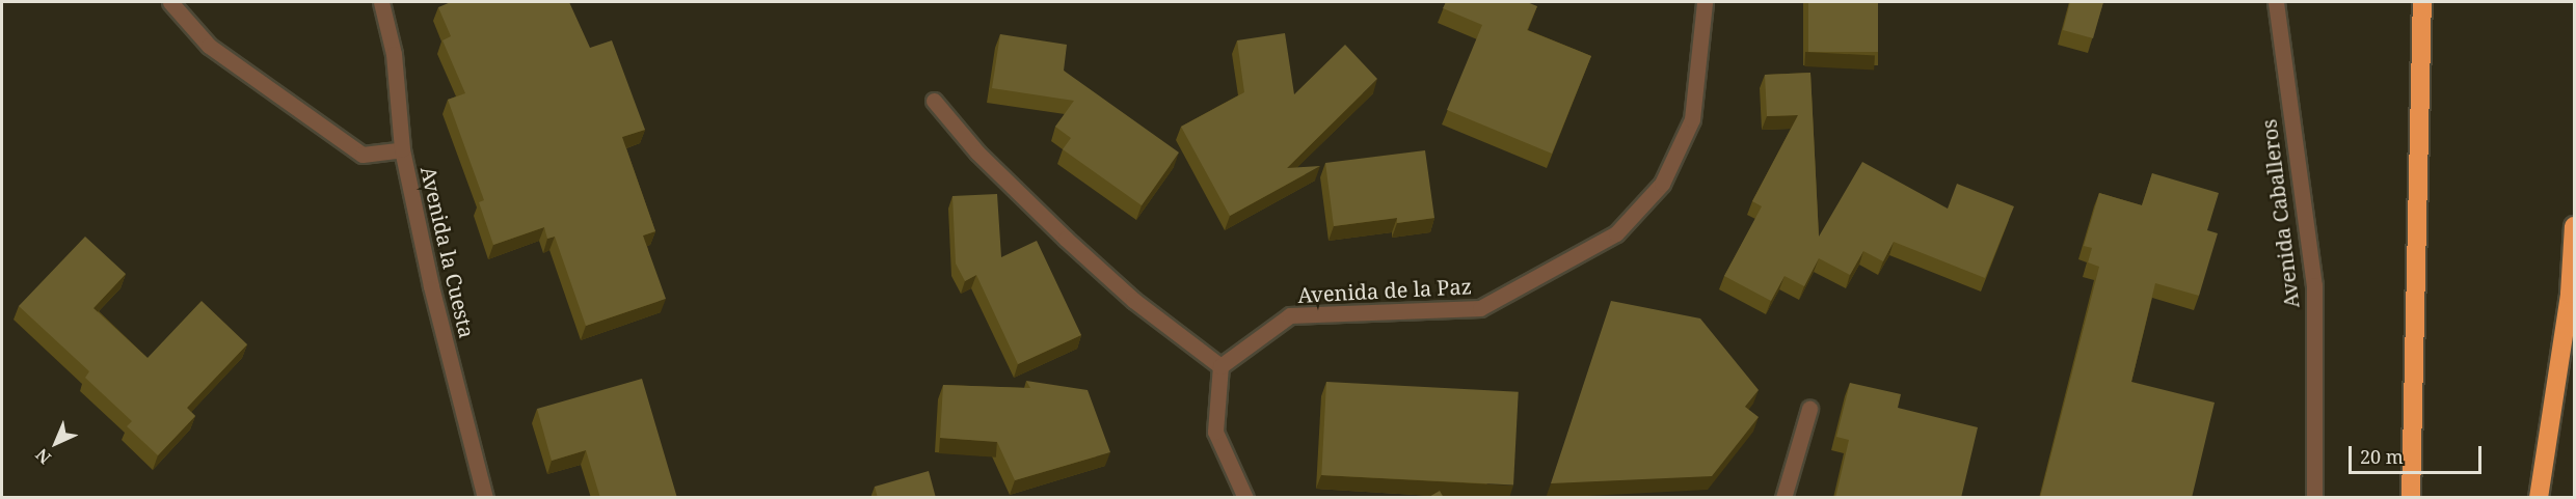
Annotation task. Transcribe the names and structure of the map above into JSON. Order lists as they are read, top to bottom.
{
  "streets": {
    "street": ["Avenida Caballeros", "Avenida la Cuesta", "Avenida de la Paz"]
  },
  "scale_bar": "20 m",
  "north": "bottom left"
}
